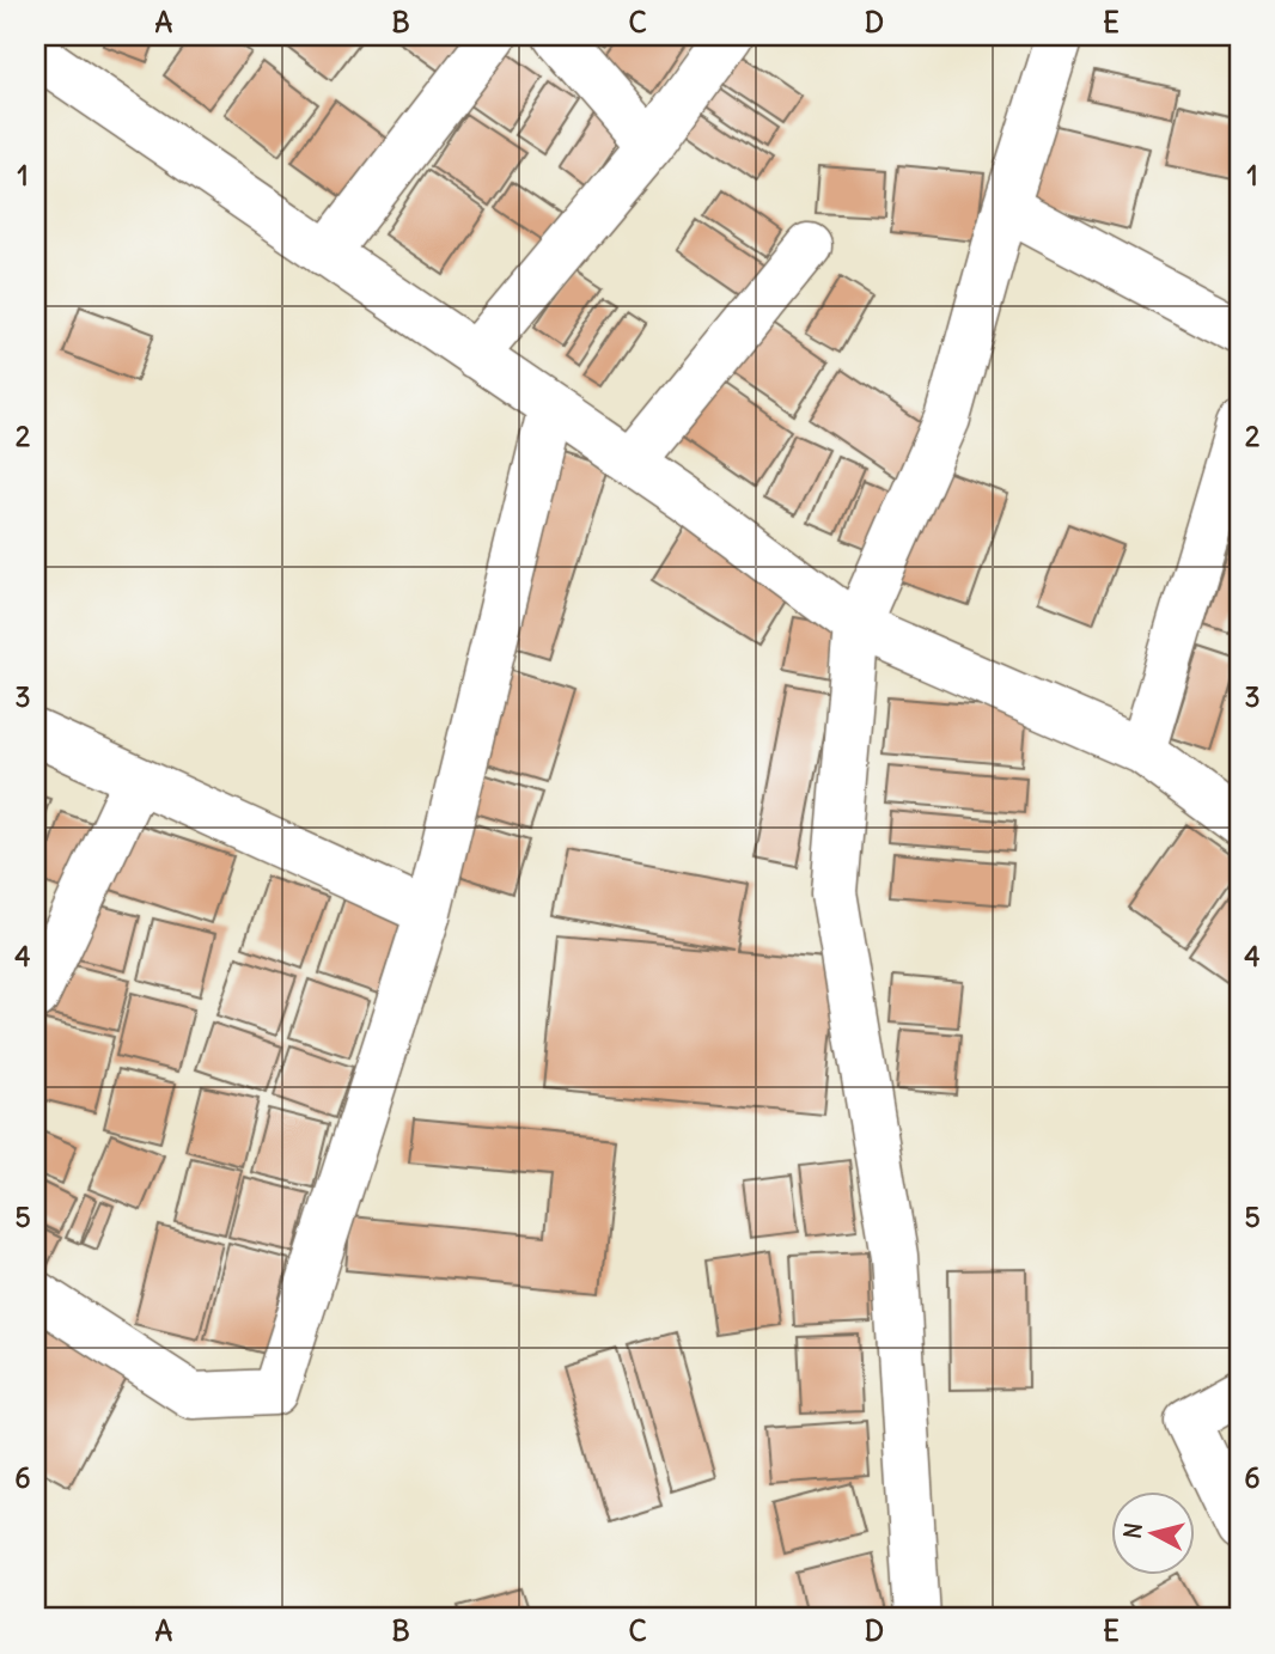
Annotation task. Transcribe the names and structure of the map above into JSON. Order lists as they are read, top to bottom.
{
  "north": "left",
  "grid": {
    "columns": [
      "A",
      "B",
      "C",
      "D",
      "E"
    ],
    "rows": [
      "1",
      "2",
      "3",
      "4",
      "5",
      "6"
    ]
  }
}
